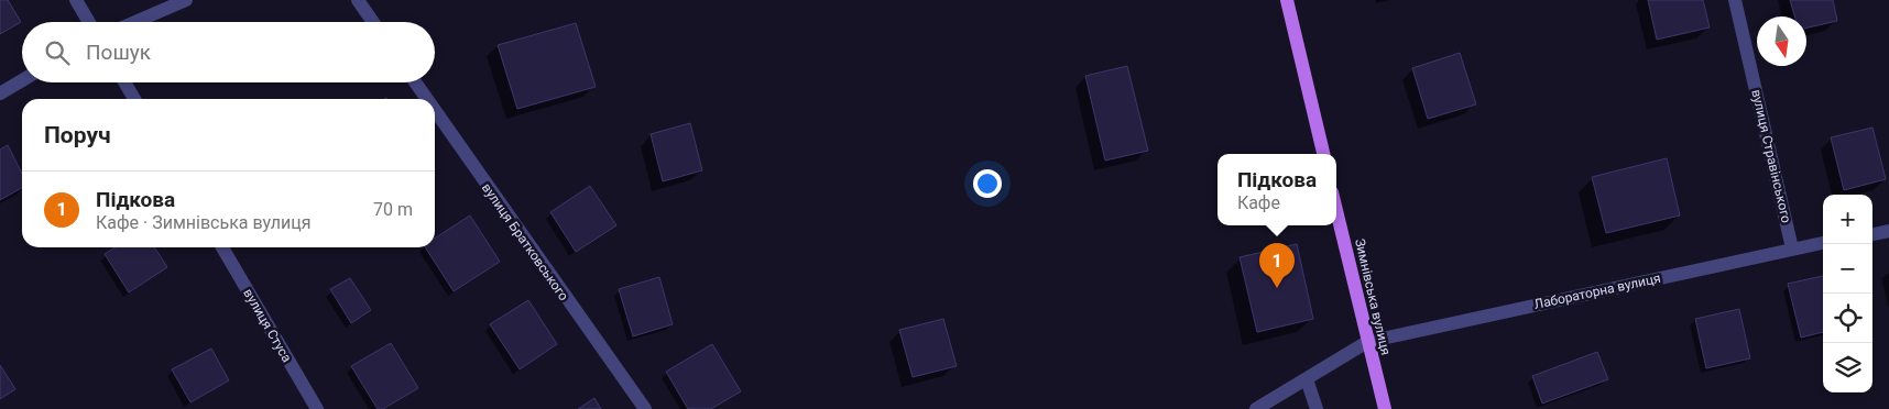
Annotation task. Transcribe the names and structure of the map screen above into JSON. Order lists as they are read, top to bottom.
{
  "streets": {
    "main road": ["Зимнівська вулиця"],
    "street": [
      "вулиця Стравінського",
      "вулиця Братковського",
      "Лабораторна вулиця",
      "вулиця Стуса"
    ]
  },
  "crossings": [
    ["вулиця Стравінського", "Лабораторна вулиця"],
    ["Лабораторна вулиця", "Зимнівська вулиця"]
  ],
  "north": "bottom",
  "page": {
    "search": "Пошук",
    "heading": "Поруч",
    "popup": ["Підкова", "Кафе"],
    "list": [
      {
        "mark": "1",
        "name": "Підкова",
        "note": "Кафе · Зимнівська вулиця",
        "value": "70 m"
      }
    ],
    "map_buttons": ["+", "−"],
    "pins": "1"
  }
}
